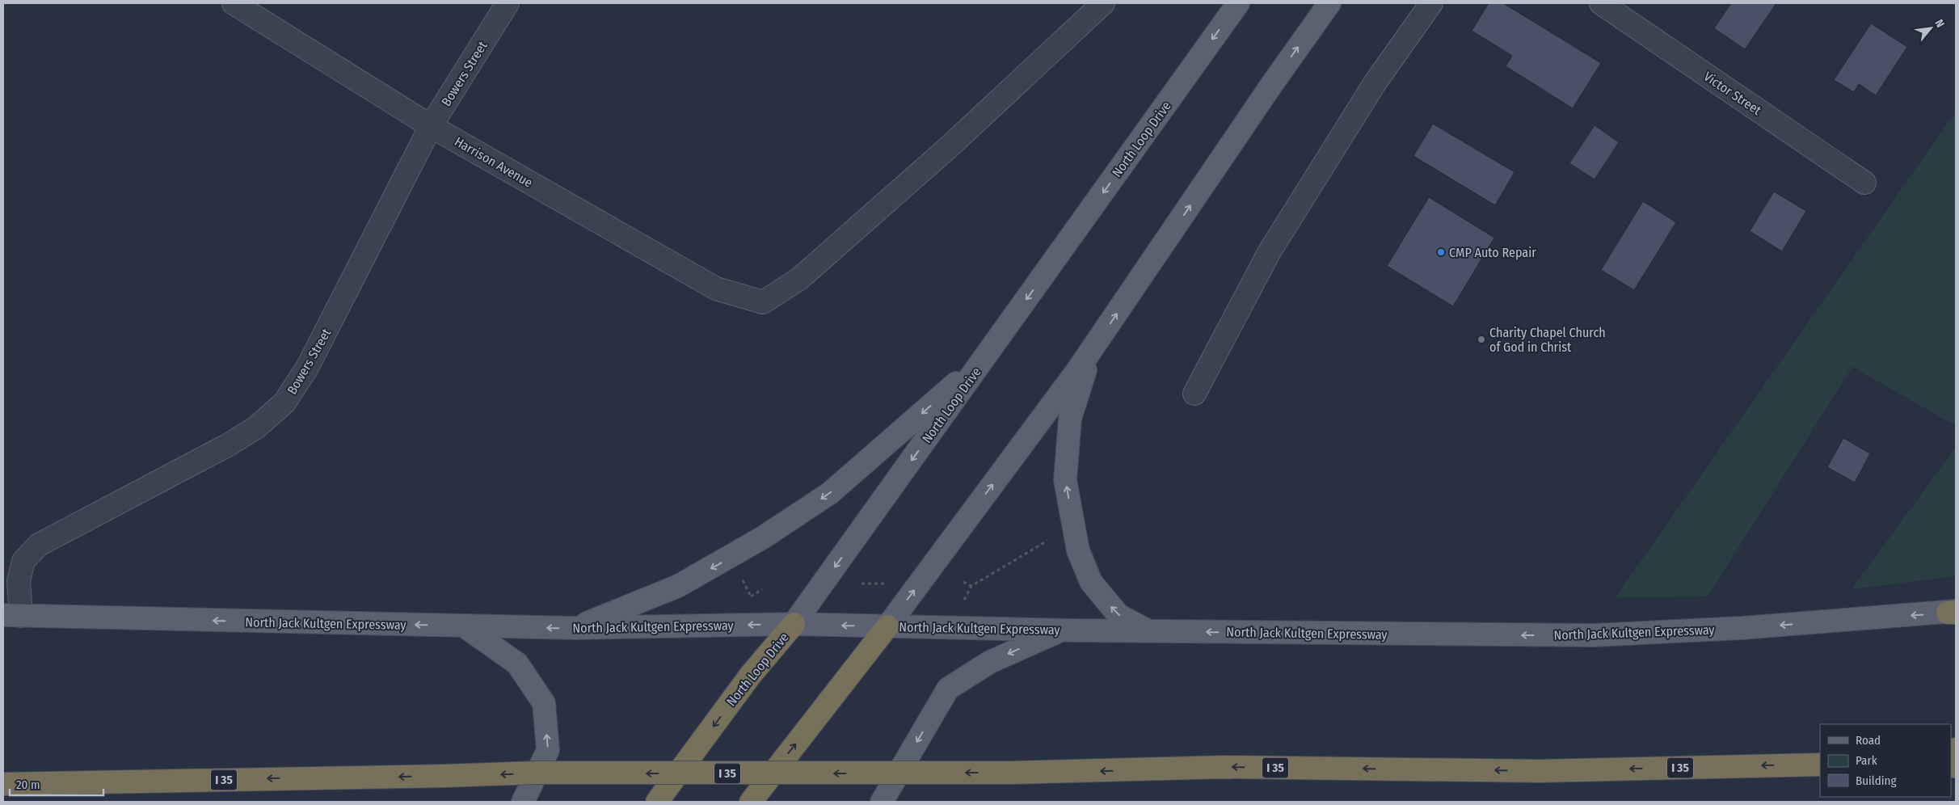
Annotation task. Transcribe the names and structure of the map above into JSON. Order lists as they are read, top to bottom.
{
  "streets": {
    "highway": ["North Loop Drive", "I 35"],
    "main road": ["North Jack Kultgen Expressway"],
    "street": ["Bowers Street", "Victor Street", "Harrison Avenue"]
  },
  "crossings": [
    ["Bowers Street", "Harrison Avenue"],
    ["Bowers Street", "North Jack Kultgen Expressway"],
    ["North Loop Drive", "North Jack Kultgen Expressway"]
  ],
  "one_way": ["North Jack Kultgen Expressway"],
  "places": ["CMP Auto Repair", "Charity Chapel Church of God in Christ"],
  "legend": ["Road", "Park", "Building"],
  "scale_bar": "20 m",
  "north": "top right"
}
